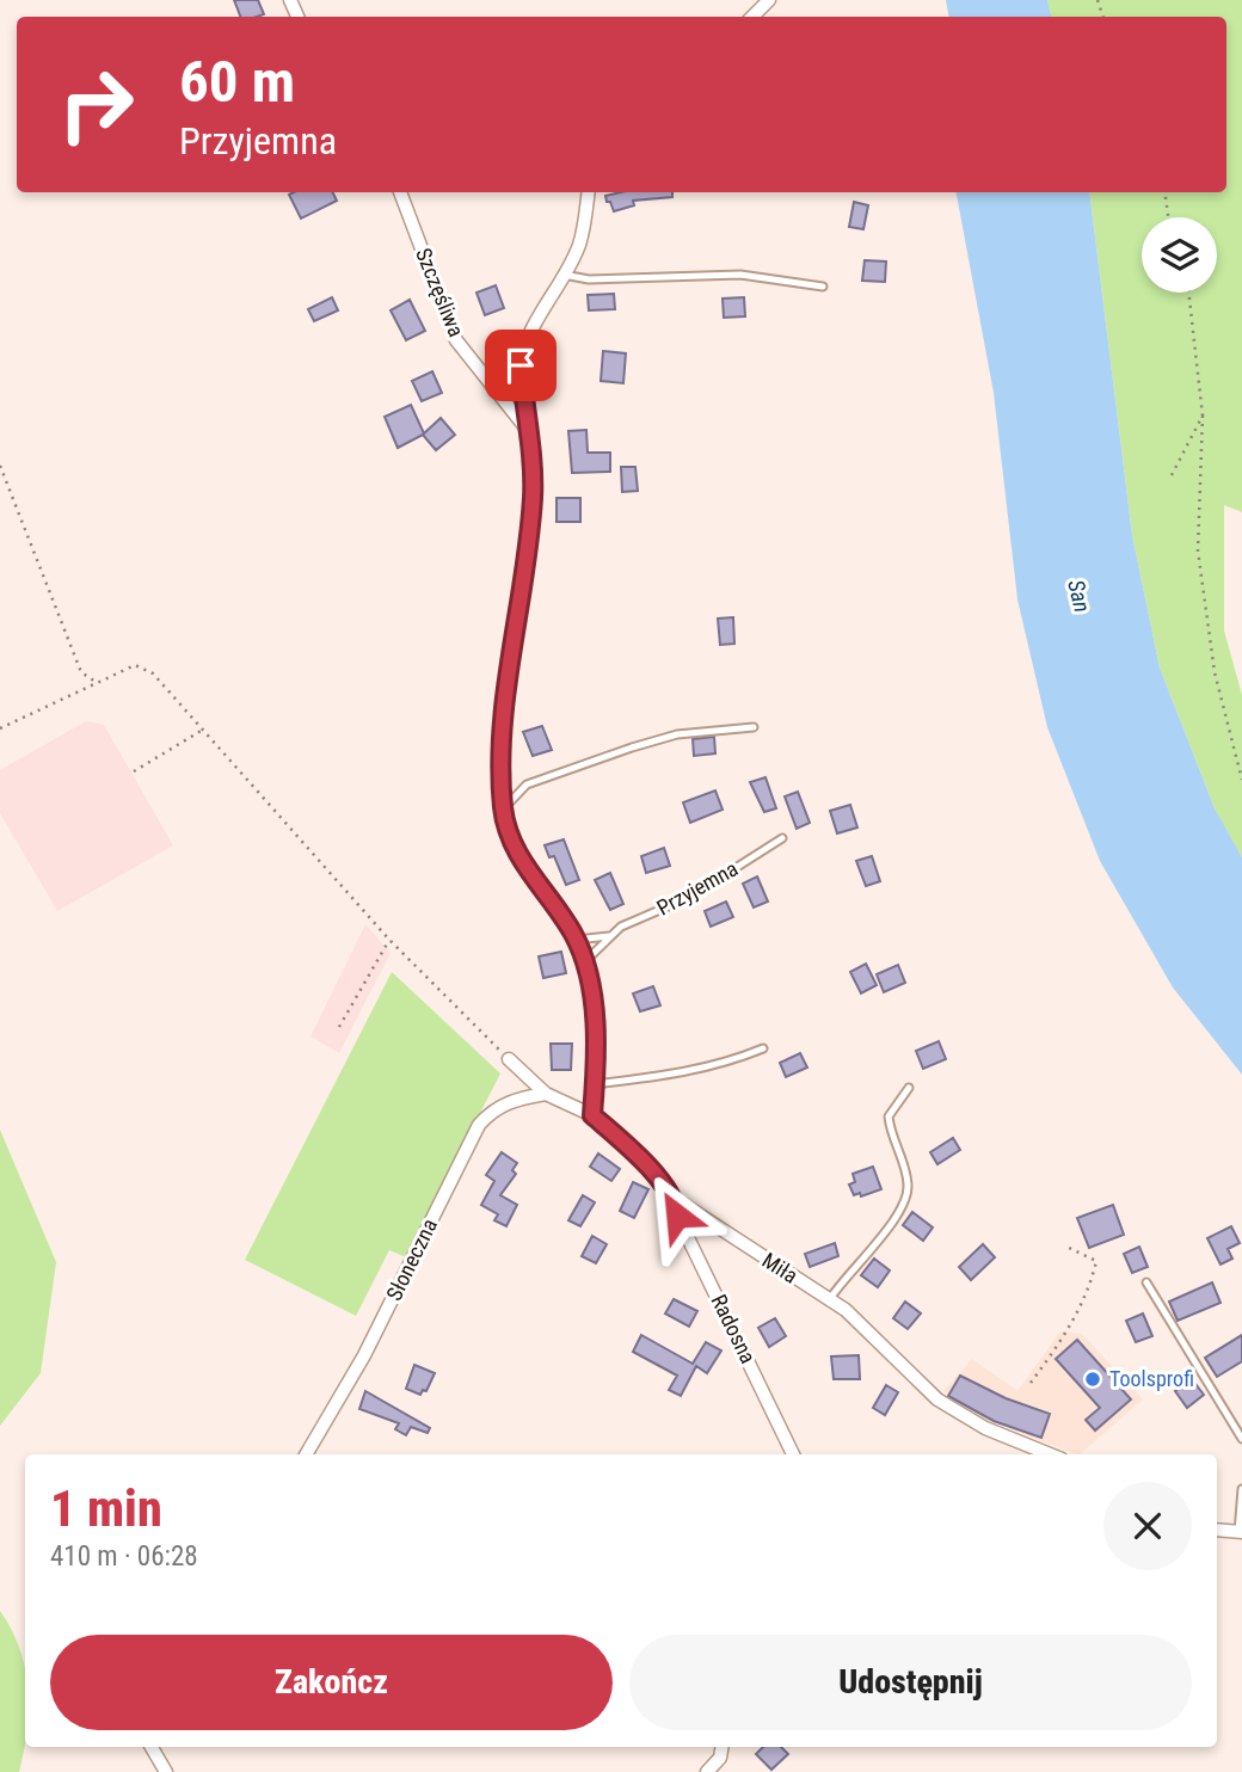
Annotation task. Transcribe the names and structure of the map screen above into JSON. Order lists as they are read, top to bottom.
{
  "streets": {
    "street": [
      "Szczęśliwa",
      "Słoneczna",
      "Miła",
      "Radosna"
    ],
    "lane": ["Przyjemna"]
  },
  "crossings": [
    ["Słoneczna", "Miła"],
    ["Miła", "Radosna"]
  ],
  "water": ["San"],
  "places": ["Toolsprofi"],
  "page": {
    "turn": ["60 m", "Przyjemna"],
    "heading": ["1 min", "410 m · 06:28"],
    "buttons": ["Zakończ", "Udostępnij"]
  }
}
